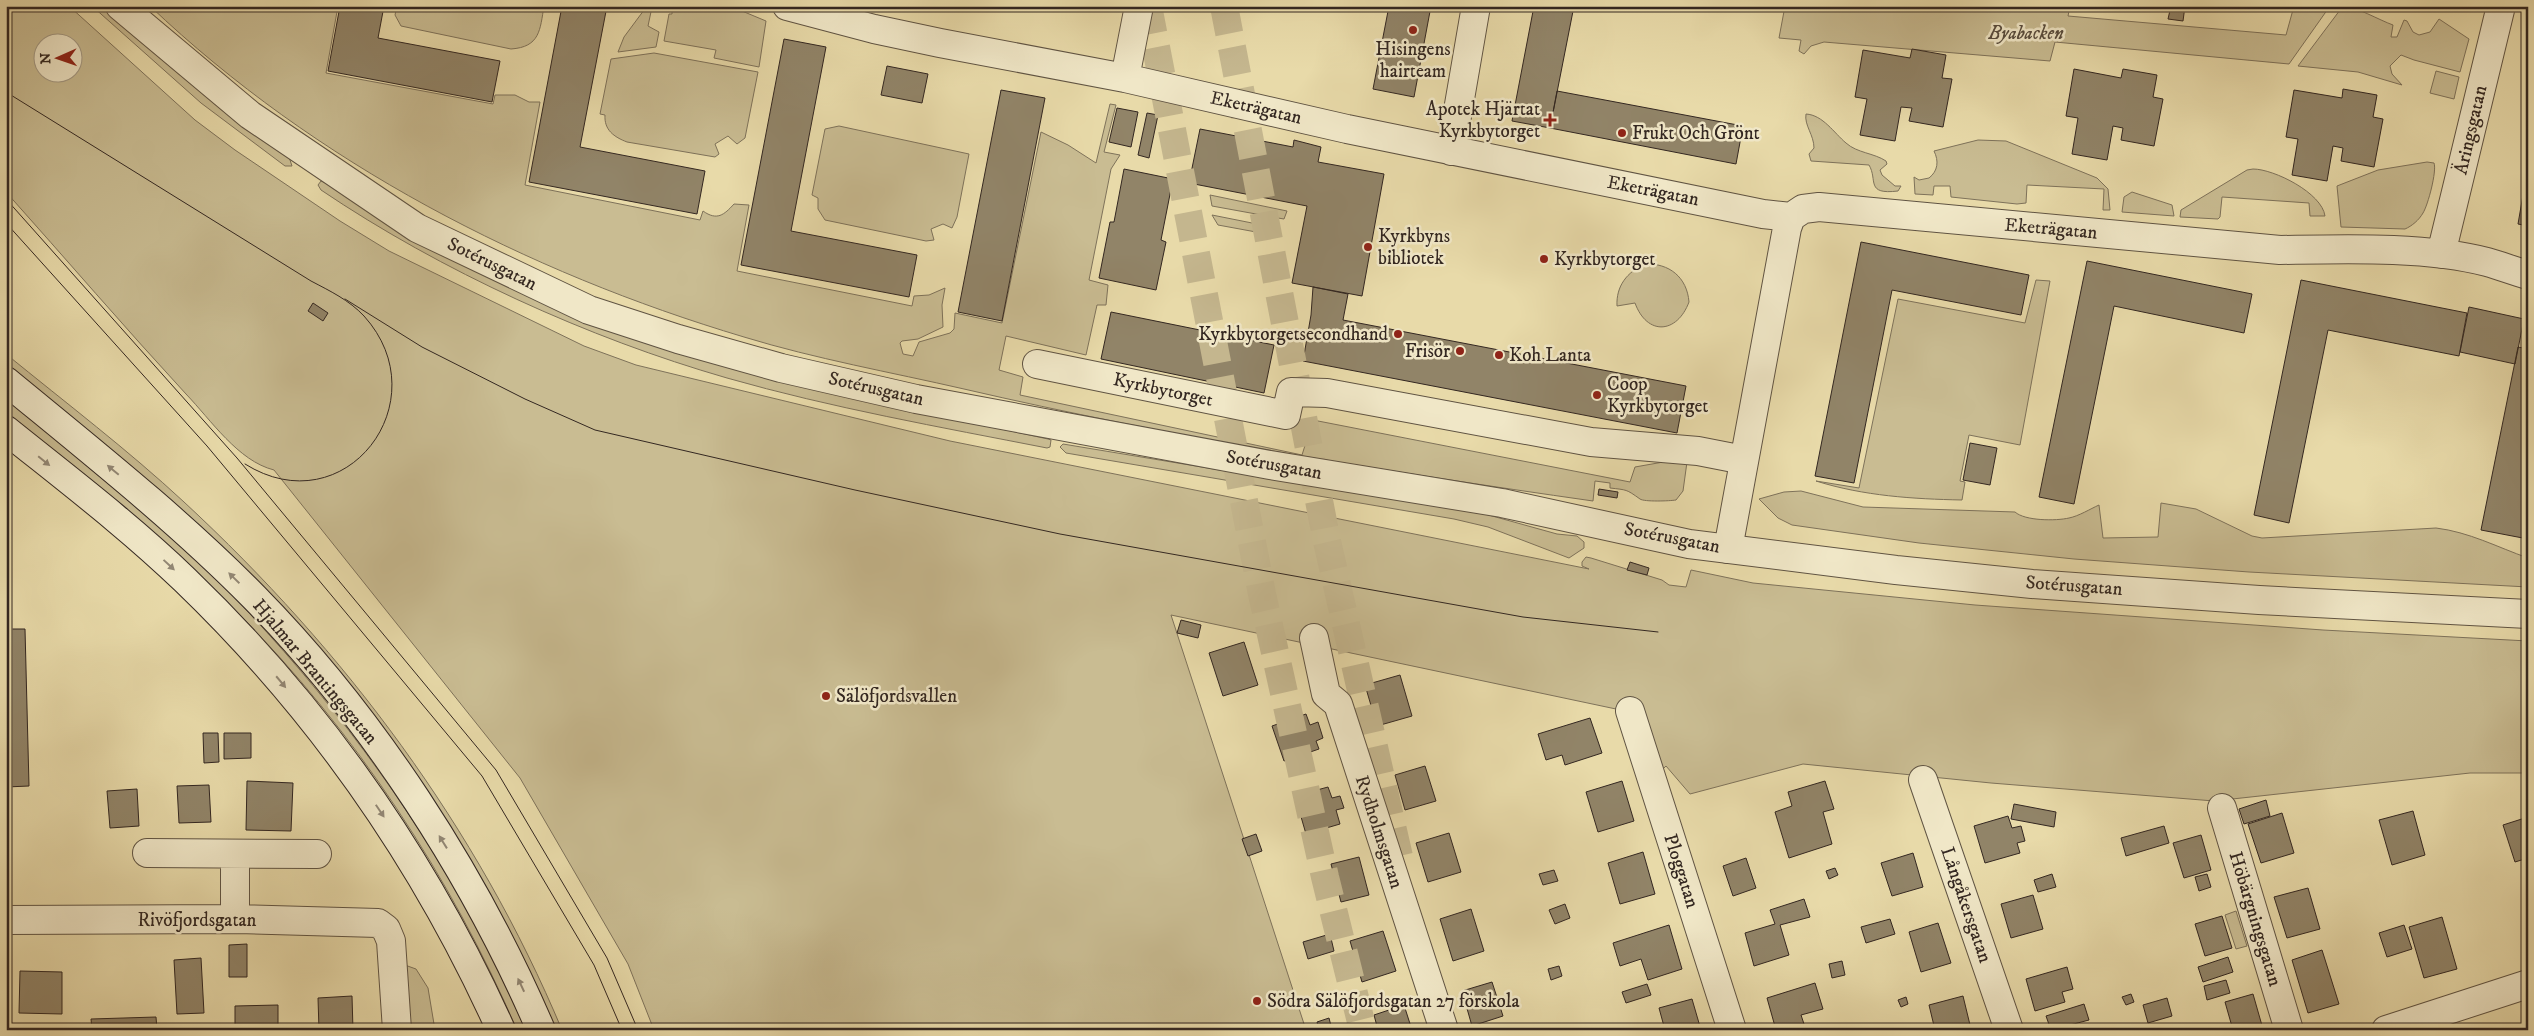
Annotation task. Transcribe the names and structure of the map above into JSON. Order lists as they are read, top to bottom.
{
  "streets": {
    "street": [
      "Eketrägatan",
      "Äringsgatan",
      "Sotérusgatan",
      "Kyrkbytorget",
      "Hjalmar Brantingsgatan",
      "Rydholmsgatan",
      "Ploggatan",
      "Långåkersgatan",
      "Höbärgningsgatan",
      "Rivöfjordsgatan"
    ]
  },
  "crossings": [
    ["Eketrägatan", "Äringsgatan"]
  ],
  "parks": ["Byabacken"],
  "places": {
    "other": [
      "Hisingens hairteam",
      "Frukt Och Grönt",
      "Kyrkbyns bibliotek",
      "Kyrkbytorget",
      "Kyrkbytorgetsecondhand",
      "Frisör",
      "Koh Lanta",
      "Coop Kyrkbytorget",
      "Sälöfjordsvallen",
      "Södra Sälöfjordsgatan 27 förskola"
    ],
    "health": ["Apotek Hjärtat Kyrkbytorget"]
  },
  "north": "left"
}
